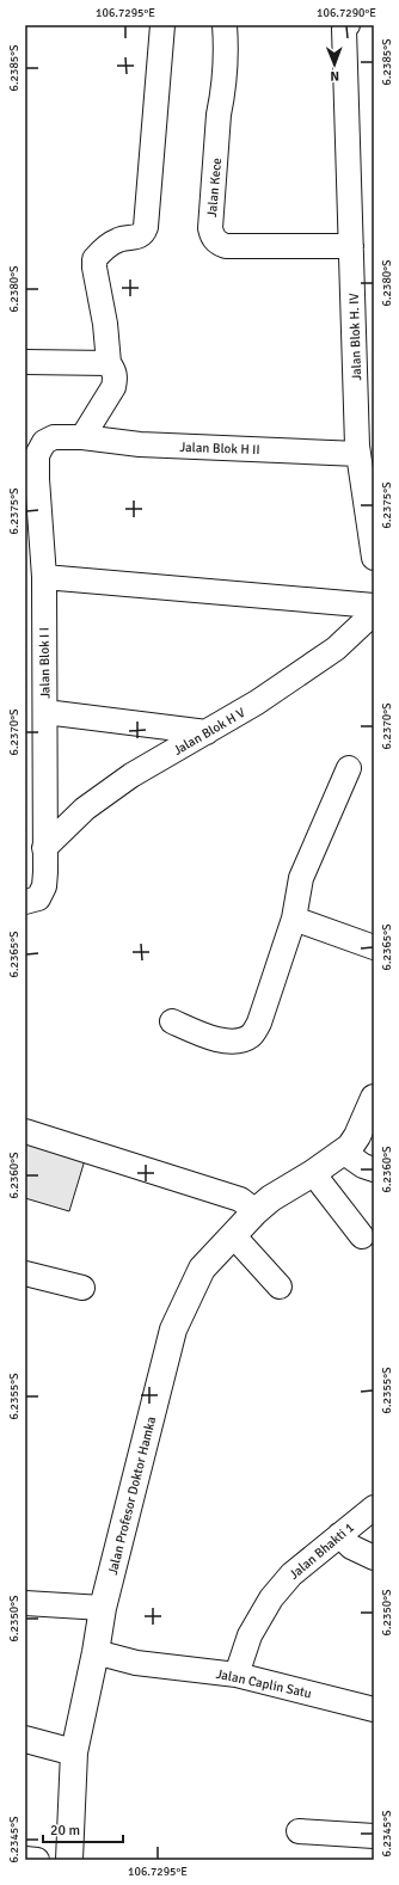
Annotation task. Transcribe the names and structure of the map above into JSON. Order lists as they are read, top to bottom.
{
  "streets": {
    "street": [
      "Jalan Kece",
      "Jalan Blok H. IV",
      "Jalan Blok H II",
      "Jalan Blok I I",
      "Jalan Blok H V",
      "Jalan Profesor Doktor Hamka",
      "Jalan Bhakti 1",
      "Jalan Caplin Satu"
    ]
  },
  "crossings": [
    ["Jalan Kece", "Jalan Blok H. IV"],
    ["Jalan Blok H. IV", "Jalan Blok H II"],
    ["Jalan Blok H II", "Jalan Blok I I"],
    ["Jalan Blok I I", "Jalan Blok H V"],
    ["Jalan Profesor Doktor Hamka", "Jalan Caplin Satu"],
    ["Jalan Bhakti 1", "Jalan Caplin Satu"]
  ],
  "scale_bar": "20 m",
  "north": "bottom",
  "coordinates": [
    "106.7295°E",
    "106.7290°E",
    "6.2385°S",
    "6.2380°S",
    "6.2375°S",
    "6.2370°S",
    "6.2365°S",
    "6.2360°S",
    "6.2355°S",
    "6.2350°S",
    "6.2345°S"
  ]
}
